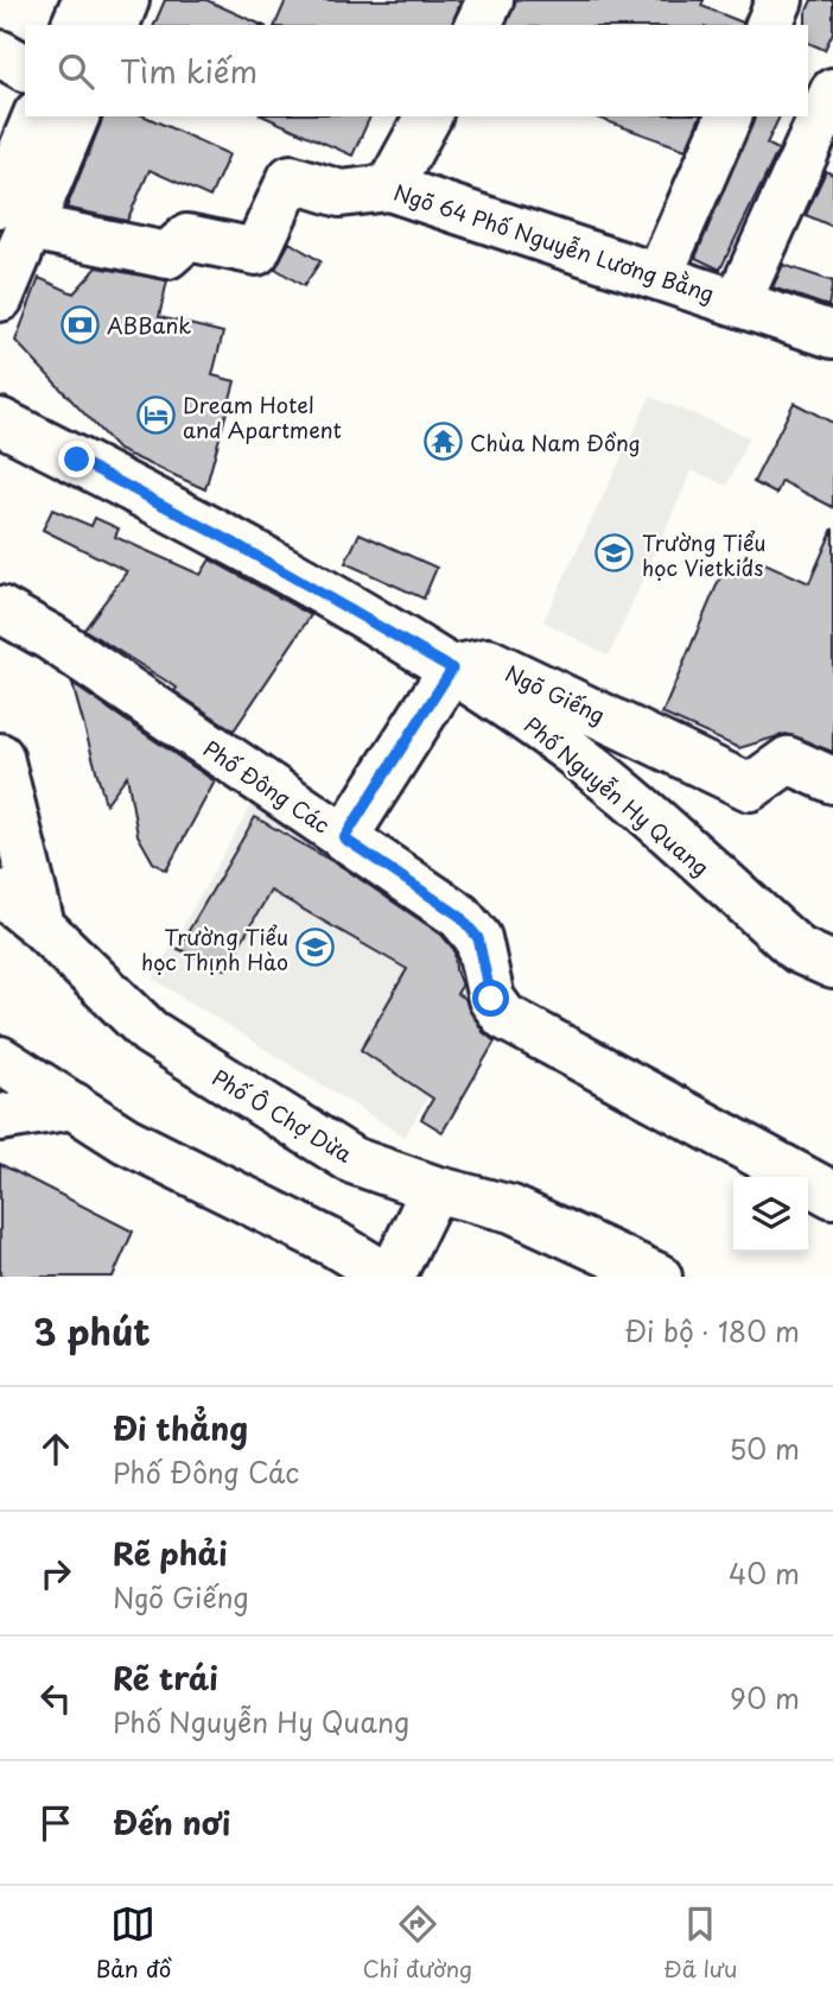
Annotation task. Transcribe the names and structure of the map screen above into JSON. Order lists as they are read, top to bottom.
{
  "streets": {
    "street": [
      "Ngõ 64 Phố Nguyễn Lương Bằng",
      "Ngõ Giếng",
      "Phố Đông Các",
      "Phố Nguyễn Hy Quang",
      "Phố Ô Chợ Dừa"
    ]
  },
  "crossings": [
    ["Ngõ Giếng", "Phố Nguyễn Hy Quang"]
  ],
  "places": {
    "bank": ["ABBank"],
    "hotel": ["Dream Hotel and Apartment"],
    "temple": ["Chùa Nam Đồng"],
    "school or university": ["Trường Tiểu học Vietkids", "Trường Tiểu học Thịnh Hào"]
  },
  "page": {
    "search": "Tìm kiếm",
    "heading": ["3 phút", "Đi bộ · 180 m"],
    "list": [
      ["Đi thẳng", "Phố Đông Các", "50 m"],
      ["Rẽ phải", "Ngõ Giếng", "40 m"],
      ["Rẽ trái", "Phố Nguyễn Hy Quang", "90 m"],
      "Đến nơi"
    ],
    "nav": ["Bản đồ", "Chỉ đường", "Đã lưu"]
  }
}
